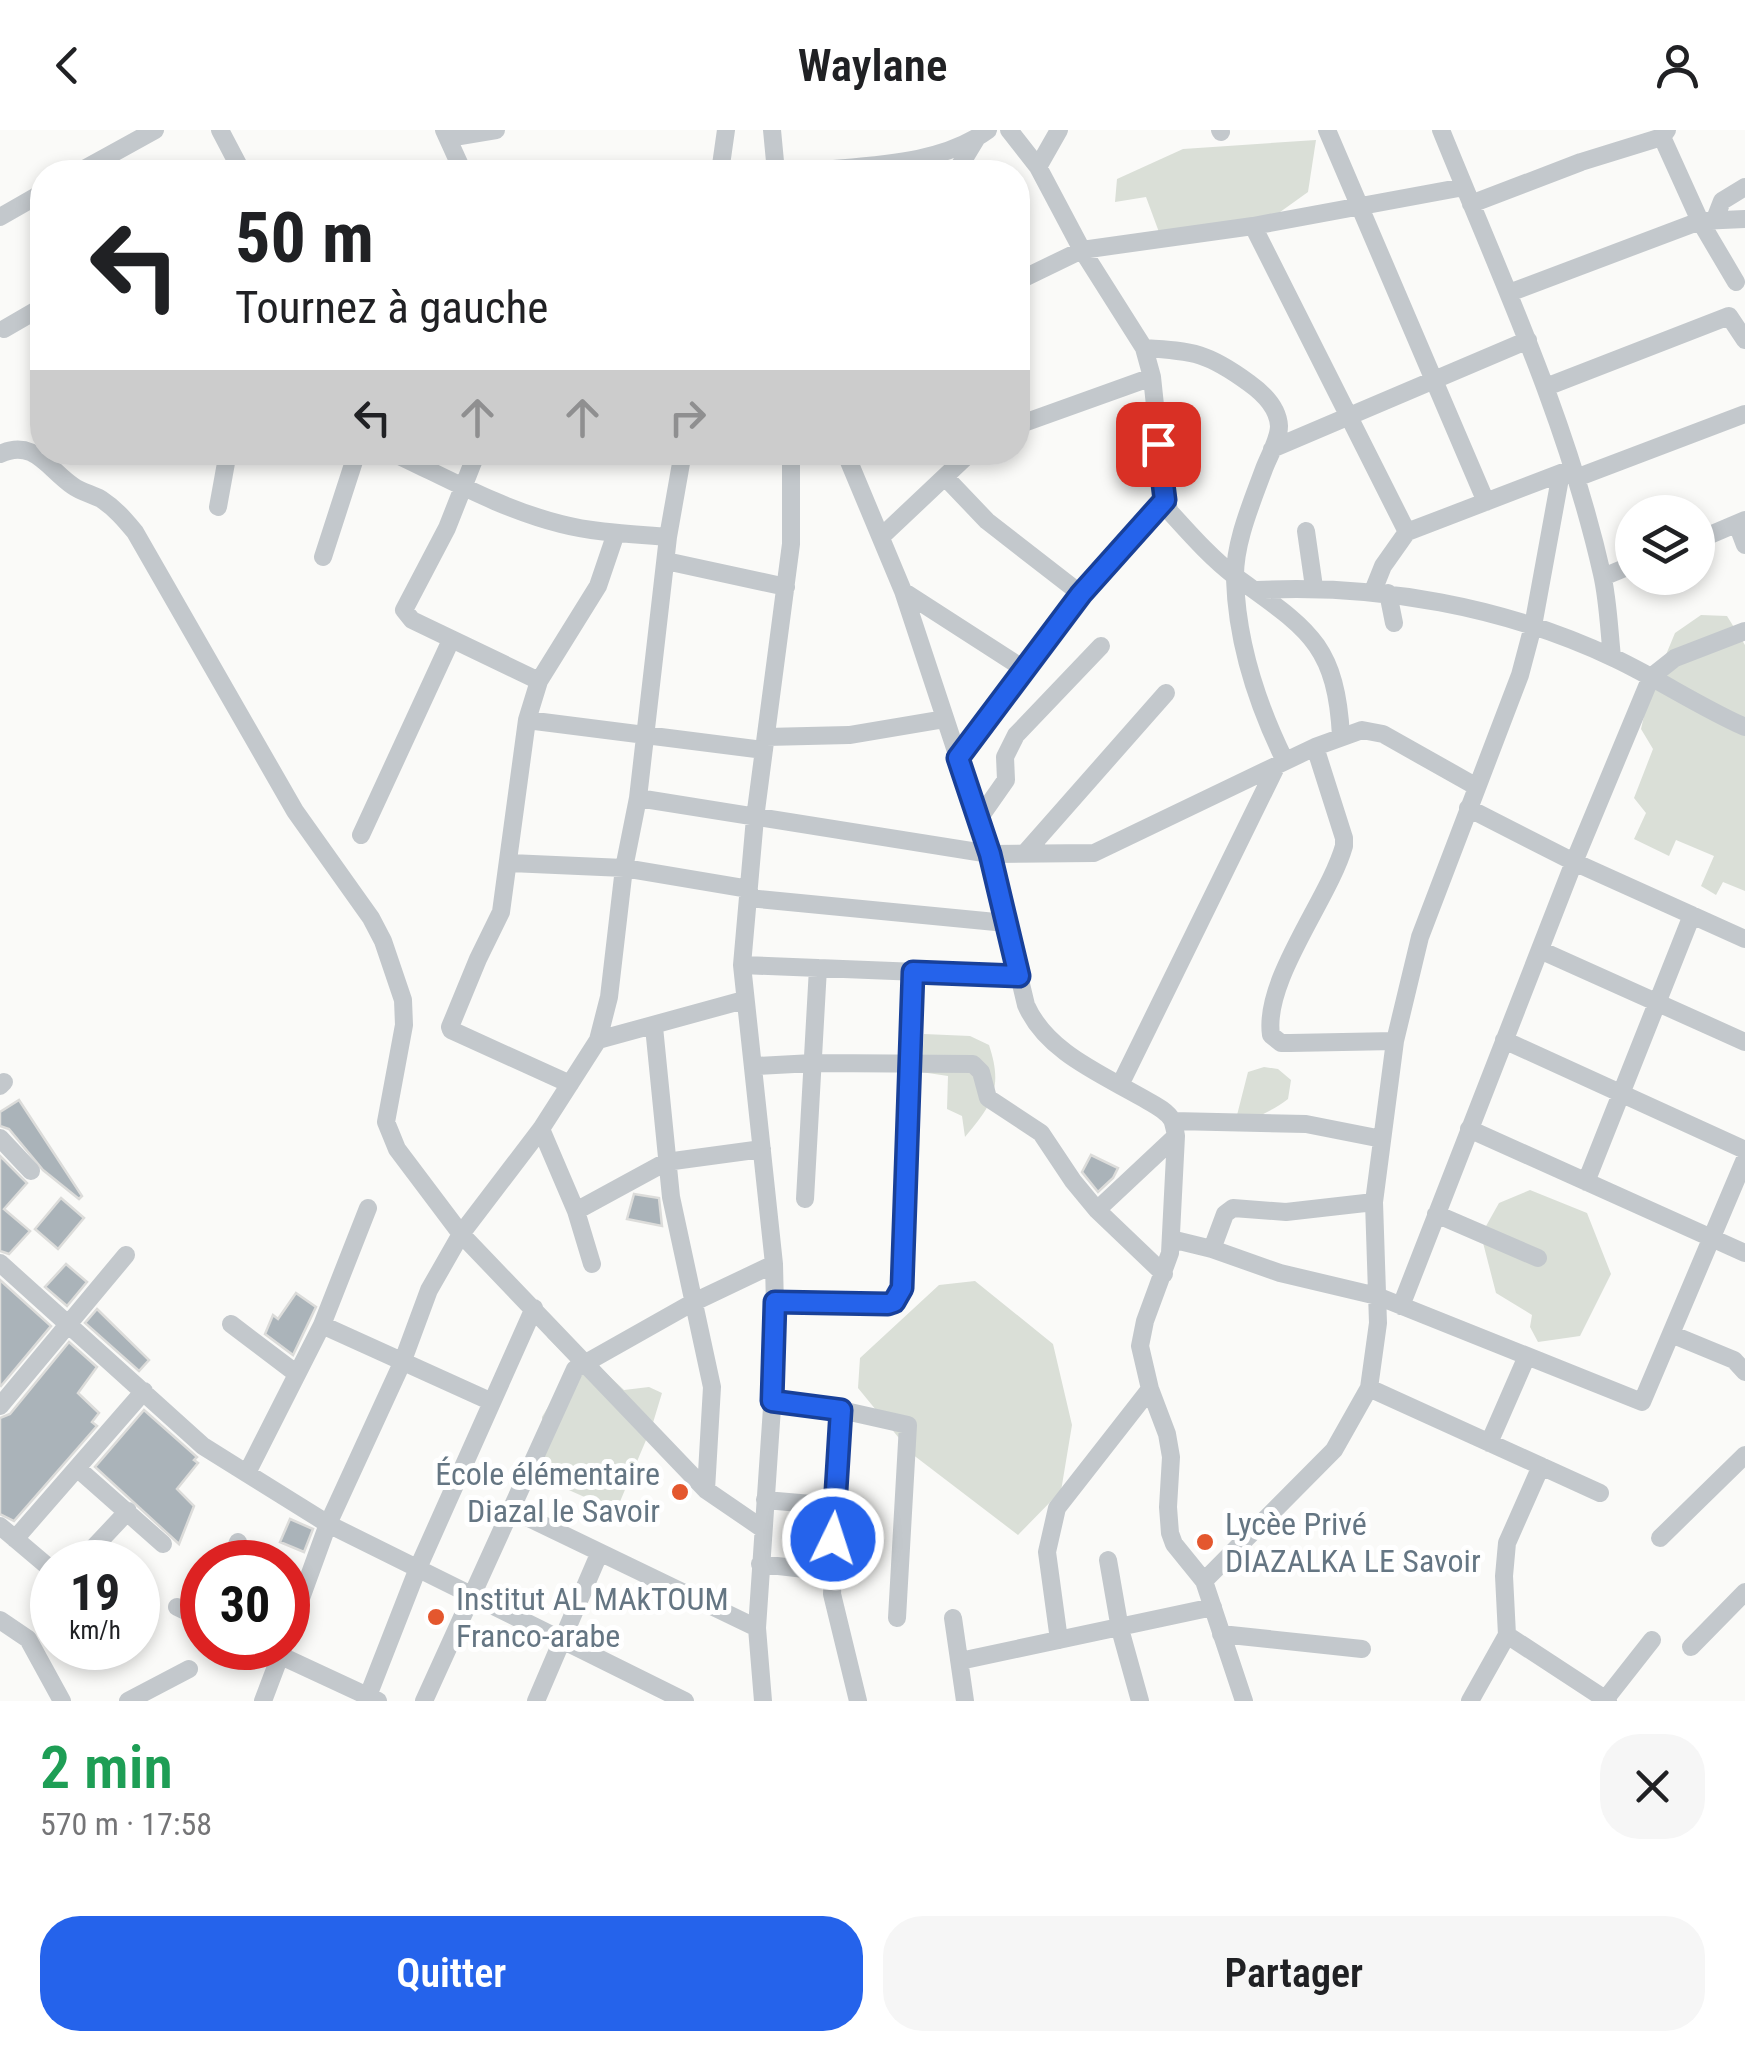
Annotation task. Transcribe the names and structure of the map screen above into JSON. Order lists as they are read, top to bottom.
{
  "places": ["École élémentaire Diazal le Savoir", "Lycèe Privé DIAZALKA LE Savoir", "Institut AL MAkTOUM Franco-arabe"],
  "page": {
    "header": "Waylane",
    "turn": ["50 m", "Tournez à gauche"],
    "speed": "19 km/h",
    "limit": "30",
    "heading": ["2 min", "570 m · 17:58"],
    "buttons": ["Quitter", "Partager"]
  }
}
